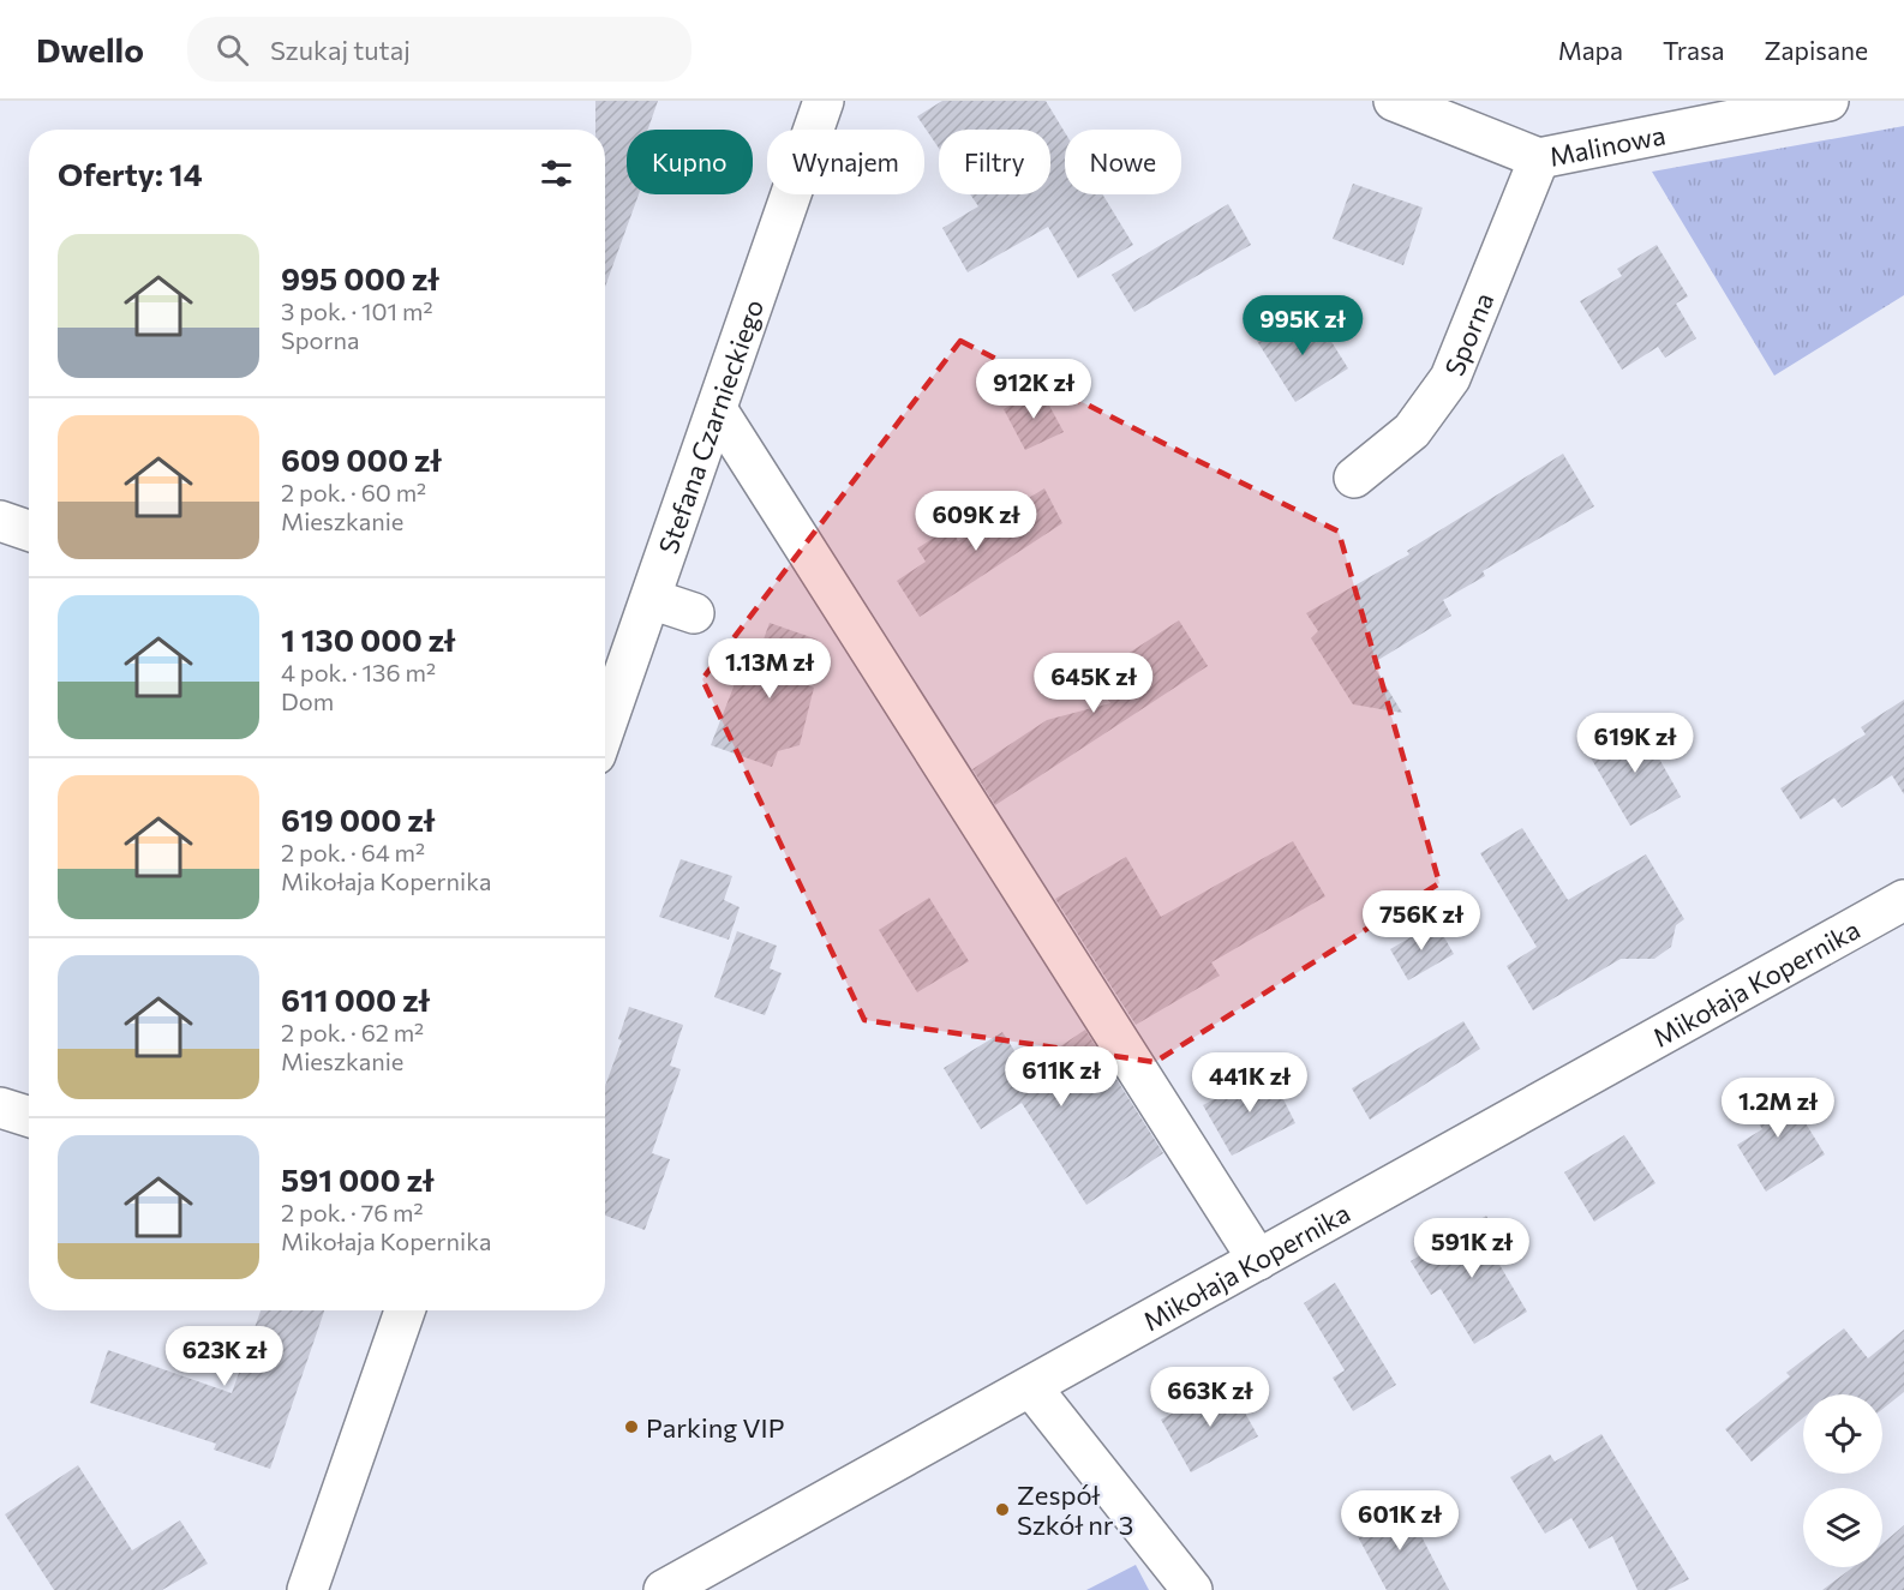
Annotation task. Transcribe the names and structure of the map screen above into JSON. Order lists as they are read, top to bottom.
{
  "streets": {
    "street": [
      "Malinowa",
      "Sporna",
      "Stefana Czarnieckiego",
      "Mikołaja Kopernika"
    ]
  },
  "crossings": [
    ["Malinowa", "Sporna"]
  ],
  "places": ["Parking VIP", "Zespół Szkół nr 3"],
  "page": {
    "header": "Dwello",
    "search": "Szukaj tutaj",
    "nav": ["Mapa", "Trasa", "Zapisane"],
    "chip": [
      "Kupno",
      "Wynajem",
      "Filtry",
      "Nowe"
    ],
    "heading": "Oferty: 14",
    "list": [
      {
        "name": "995 000 zł",
        "note": "3 pok. · 101 m² · Sporna"
      },
      {
        "name": "609 000 zł",
        "note": "2 pok. · 60 m² · Mieszkanie"
      },
      {
        "name": "1 130 000 zł",
        "note": "4 pok. · 136 m² · Dom"
      },
      {
        "name": "619 000 zł",
        "note": "2 pok. · 64 m² · Mikołaja Kopernika"
      },
      {
        "name": "611 000 zł",
        "note": "2 pok. · 62 m² · Mieszkanie"
      },
      {
        "name": "591 000 zł",
        "note": "2 pok. · 76 m² · Mikołaja Kopernika"
      }
    ],
    "price": [
      "995K zł",
      "912K zł",
      "609K zł",
      "1.13M zł",
      "645K zł",
      "619K zł",
      "756K zł",
      "611K zł",
      "441K zł",
      "1.2M zł",
      "591K zł",
      "623K zł",
      "663K zł",
      "601K zł"
    ]
  }
}
